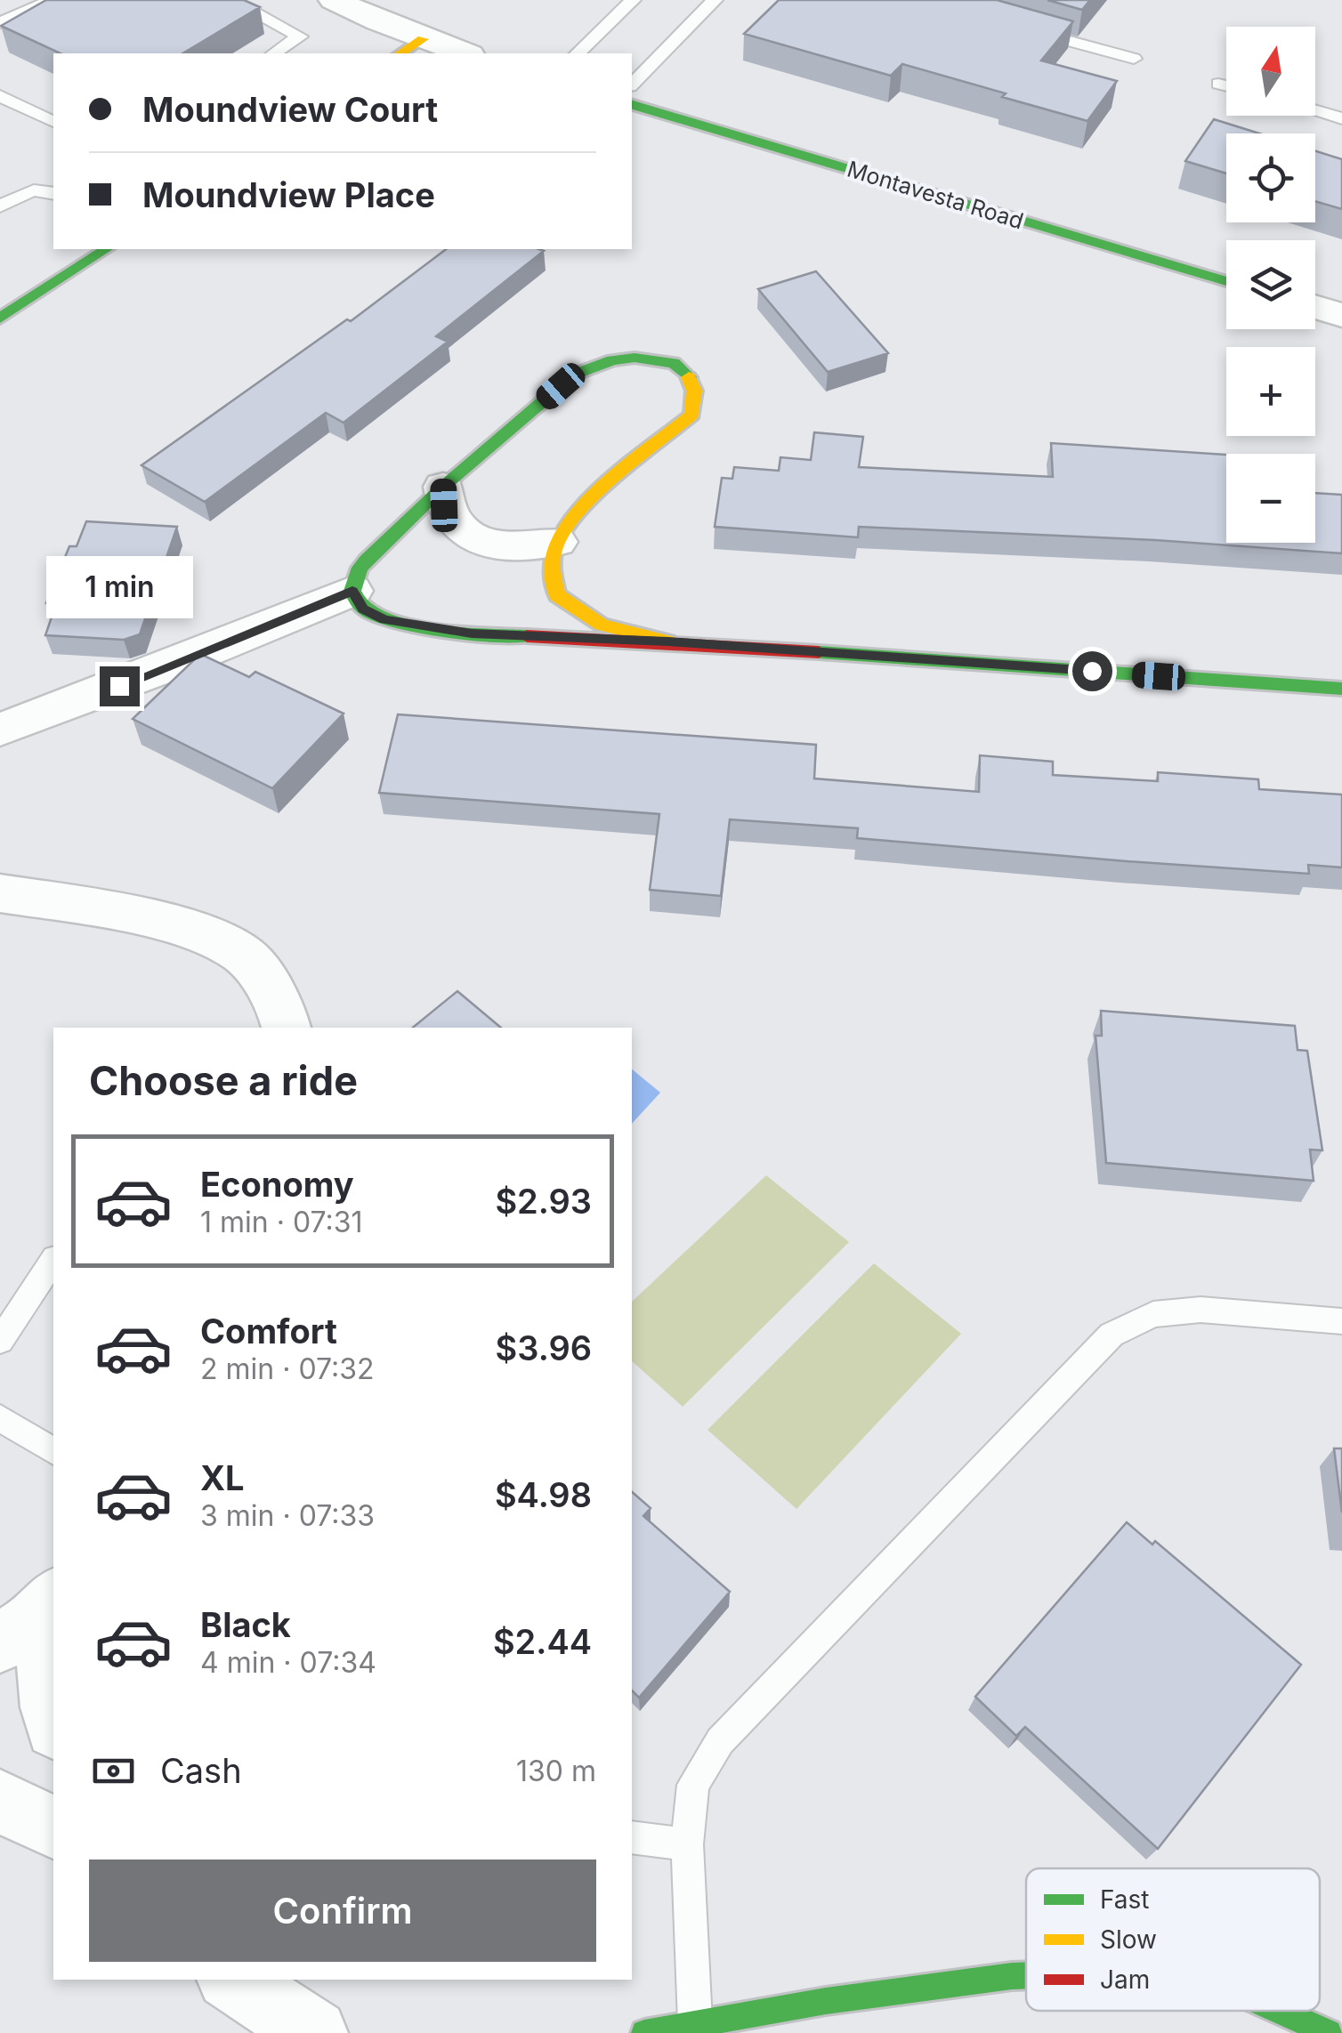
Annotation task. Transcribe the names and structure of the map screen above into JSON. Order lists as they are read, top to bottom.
{
  "streets": {
    "street": ["Montavesta Road"]
  },
  "legend": ["Fast", "Slow", "Jam"],
  "north": "top",
  "page": {
    "map_buttons": ["+", "−"],
    "banner": ["Moundview Court", "Moundview Place"],
    "bubble": "1 min",
    "heading": "Choose a ride",
    "list": [
      {
        "name": "Economy",
        "note": "1 min · 07:31",
        "value": "$2.93"
      },
      {
        "name": "Comfort",
        "note": "2 min · 07:32",
        "value": "$3.96"
      },
      {
        "name": "XL",
        "note": "3 min · 07:33",
        "value": "$4.98"
      },
      {
        "name": "Black",
        "note": "4 min · 07:34",
        "value": "$2.44"
      }
    ],
    "pay": ["Cash", "130 m"],
    "buttons": "Confirm"
  }
}
